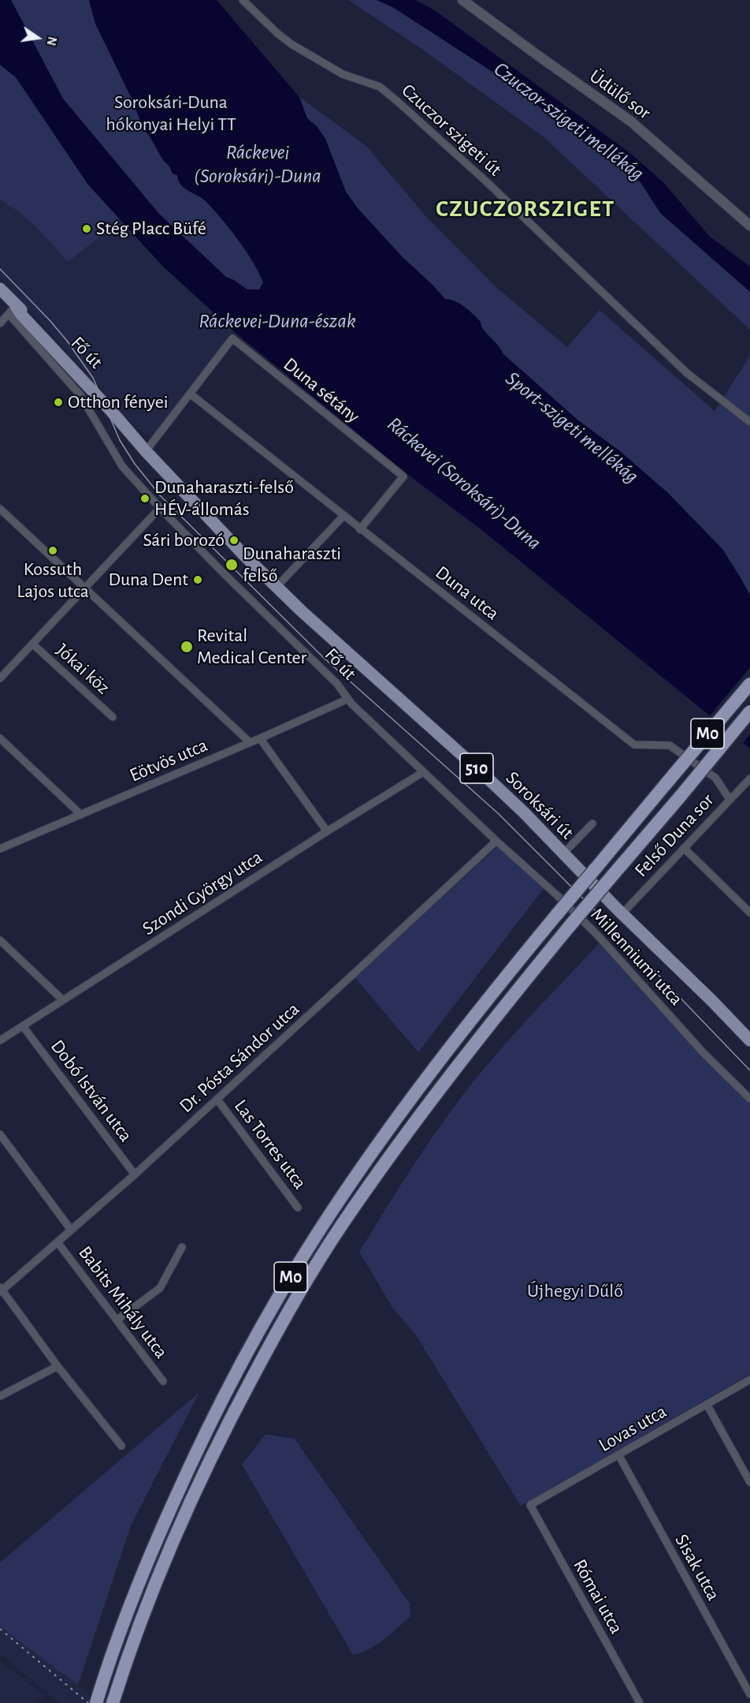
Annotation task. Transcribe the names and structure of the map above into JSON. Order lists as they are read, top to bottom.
{
  "streets": {
    "highway": ["M0"],
    "main road": ["Fő út", "510", "Soroksári út"],
    "street": [
      "Üdülő sor",
      "Czuczor szigeti út",
      "Duna sétány",
      "Duna utca",
      "Jókai köz",
      "Eötvös utca",
      "Felső Duna sor",
      "Szondi György utca",
      "Millenniumi utca",
      "Dr. Pósta Sándor utca",
      "Dobó István utca",
      "Las Torres utca",
      "Babits Mihály utca",
      "Lovas utca",
      "Sisak utca",
      "Római utca"
    ]
  },
  "crossings": [
    ["Fő út", "Eötvös utca"],
    ["Fő út", "Soroksári út"],
    ["Fő út", "Szondi György utca"],
    ["Fő út", "Millenniumi utca"],
    ["Duna sétány", "Duna utca"],
    ["Duna utca", "Felső Duna sor"],
    ["Soroksári út", "Felső Duna sor"],
    ["Szondi György utca", "Millenniumi utca"],
    ["Szondi György utca", "Dobó István utca"],
    ["Millenniumi utca", "Dr. Pósta Sándor utca"],
    ["Dr. Pósta Sándor utca", "Dobó István utca"],
    ["Dr. Pósta Sándor utca", "Las Torres utca"],
    ["Dr. Pósta Sándor utca", "Babits Mihály utca"],
    ["Lovas utca", "Sisak utca"],
    ["Lovas utca", "Római utca"]
  ],
  "districts": ["CZUCZORSZIGET"],
  "water": [
    "Czuczor-szigeti mellékág",
    "Ráckevei (Soroksári)-Duna",
    "Ráckevei-Duna-észak",
    "Sport-szigeti mellékág"
  ],
  "parks": ["Soroksári-Duna hókonyai Helyi TT", "Újhegyi Dűlő"],
  "places": [
    "Stég Placc Büfé",
    "Otthon fényei",
    "Dunaharaszti-felső HÉV-állomás",
    "Sári borozó",
    "Kossuth Lajos utca",
    "Dunaharaszti felső",
    "Duna Dent",
    "Revital Medical Center"
  ],
  "north": "right"
}
